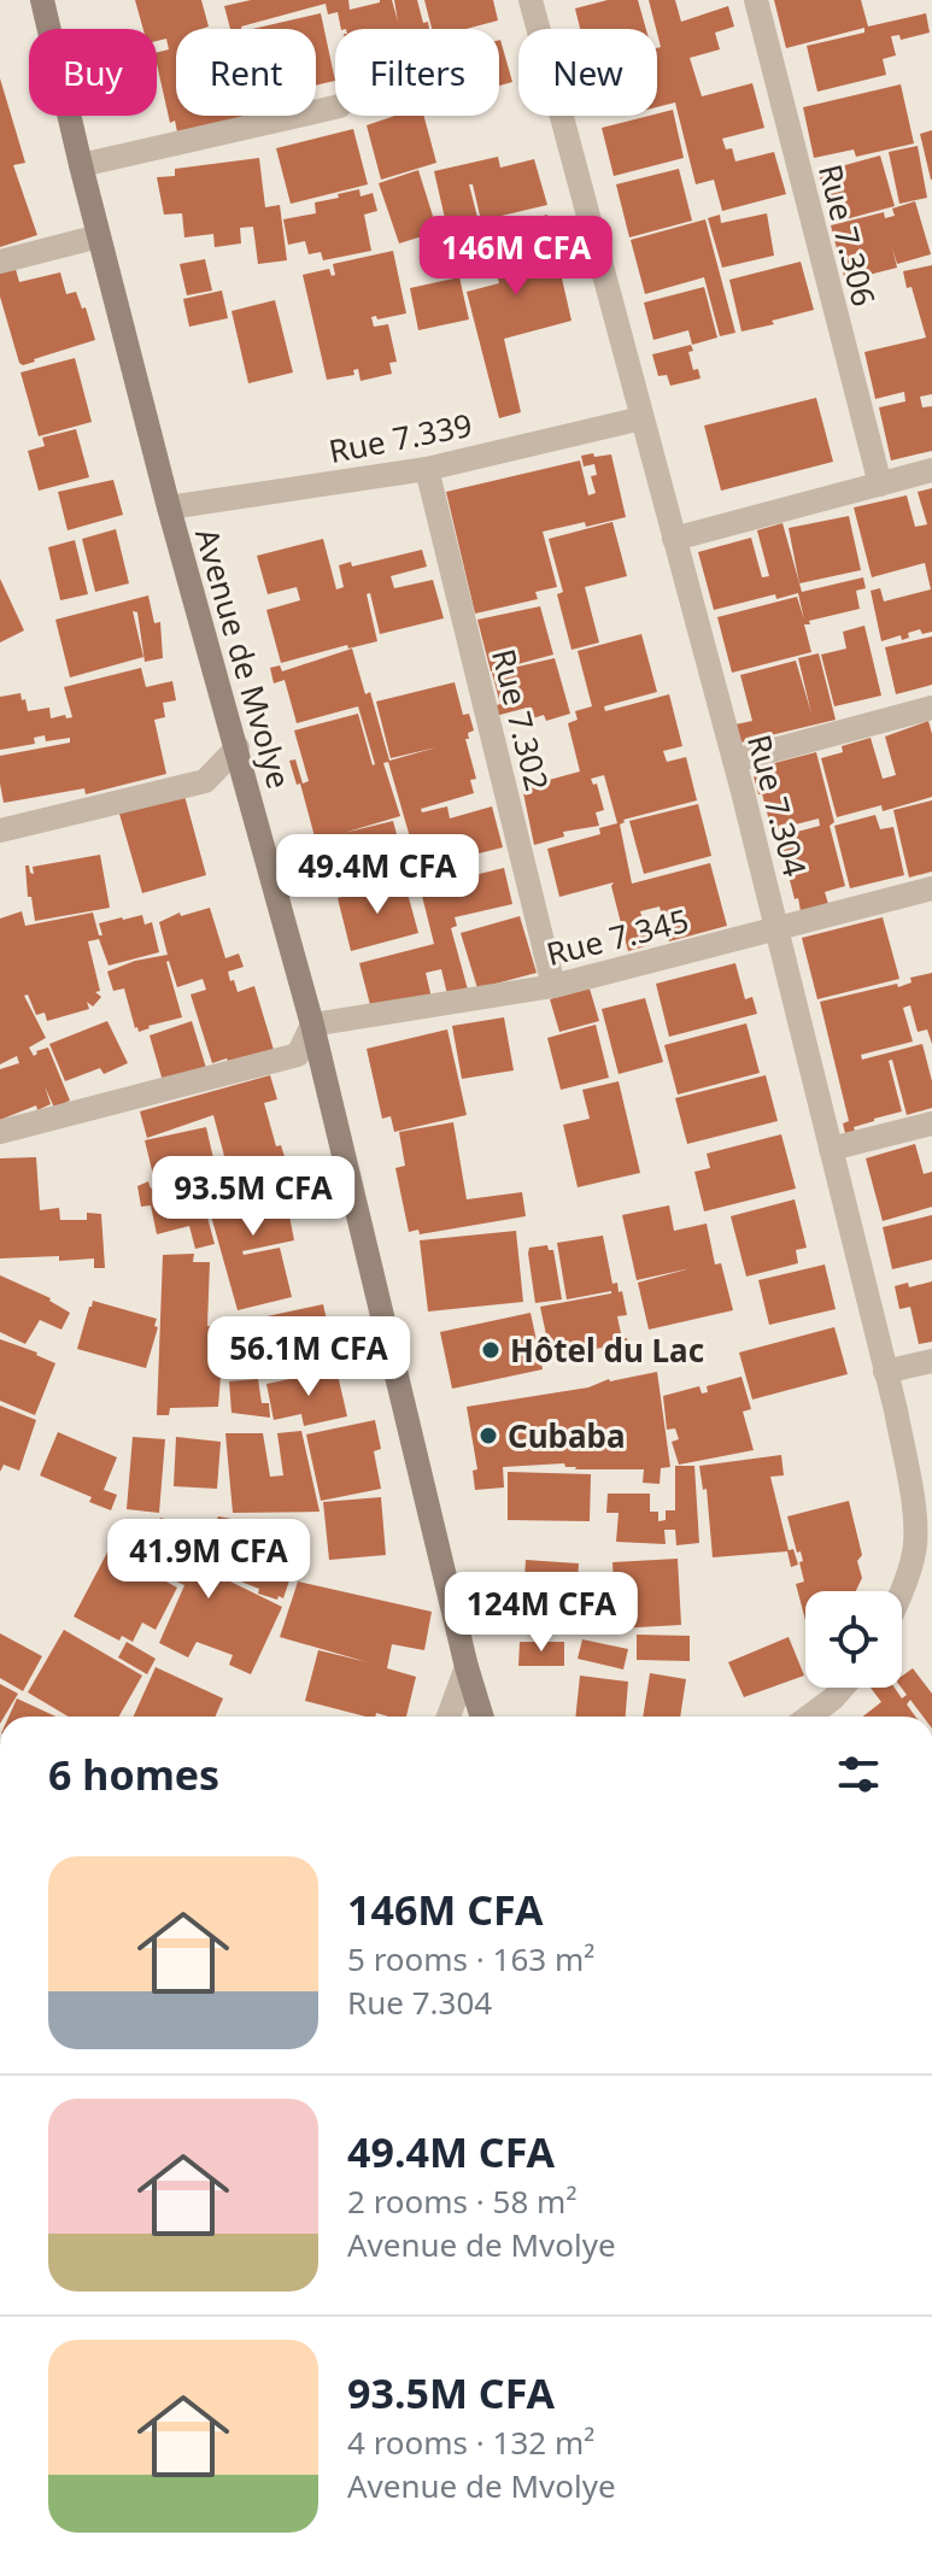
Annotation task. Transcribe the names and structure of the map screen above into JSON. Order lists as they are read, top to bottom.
{
  "streets": {
    "main road": ["Avenue de Mvolye"],
    "street": [
      "Rue 7.306",
      "Rue 7.339",
      "Rue 7.302",
      "Rue 7.304",
      "Rue 7.345"
    ]
  },
  "crossings": [
    ["Rue 7.339", "Avenue de Mvolye"],
    ["Rue 7.339", "Rue 7.302"],
    ["Rue 7.339", "Rue 7.304"],
    ["Avenue de Mvolye", "Rue 7.345"],
    ["Rue 7.302", "Rue 7.345"],
    ["Rue 7.304", "Rue 7.345"]
  ],
  "places": ["Hôtel du Lac", "Cubaba"],
  "page": {
    "chip": [
      "Buy",
      "Rent",
      "Filters",
      "New"
    ],
    "price": [
      "146M CFA",
      "49.4M CFA",
      "93.5M CFA",
      "56.1M CFA",
      "41.9M CFA",
      "124M CFA"
    ],
    "heading": "6 homes",
    "list": [
      {
        "name": "146M CFA",
        "note": "5 rooms · 163 m² · Rue 7.304"
      },
      {
        "name": "49.4M CFA",
        "note": "2 rooms · 58 m² · Avenue de Mvolye"
      },
      {
        "name": "93.5M CFA",
        "note": "4 rooms · 132 m² · Avenue de Mvolye"
      }
    ]
  }
}
